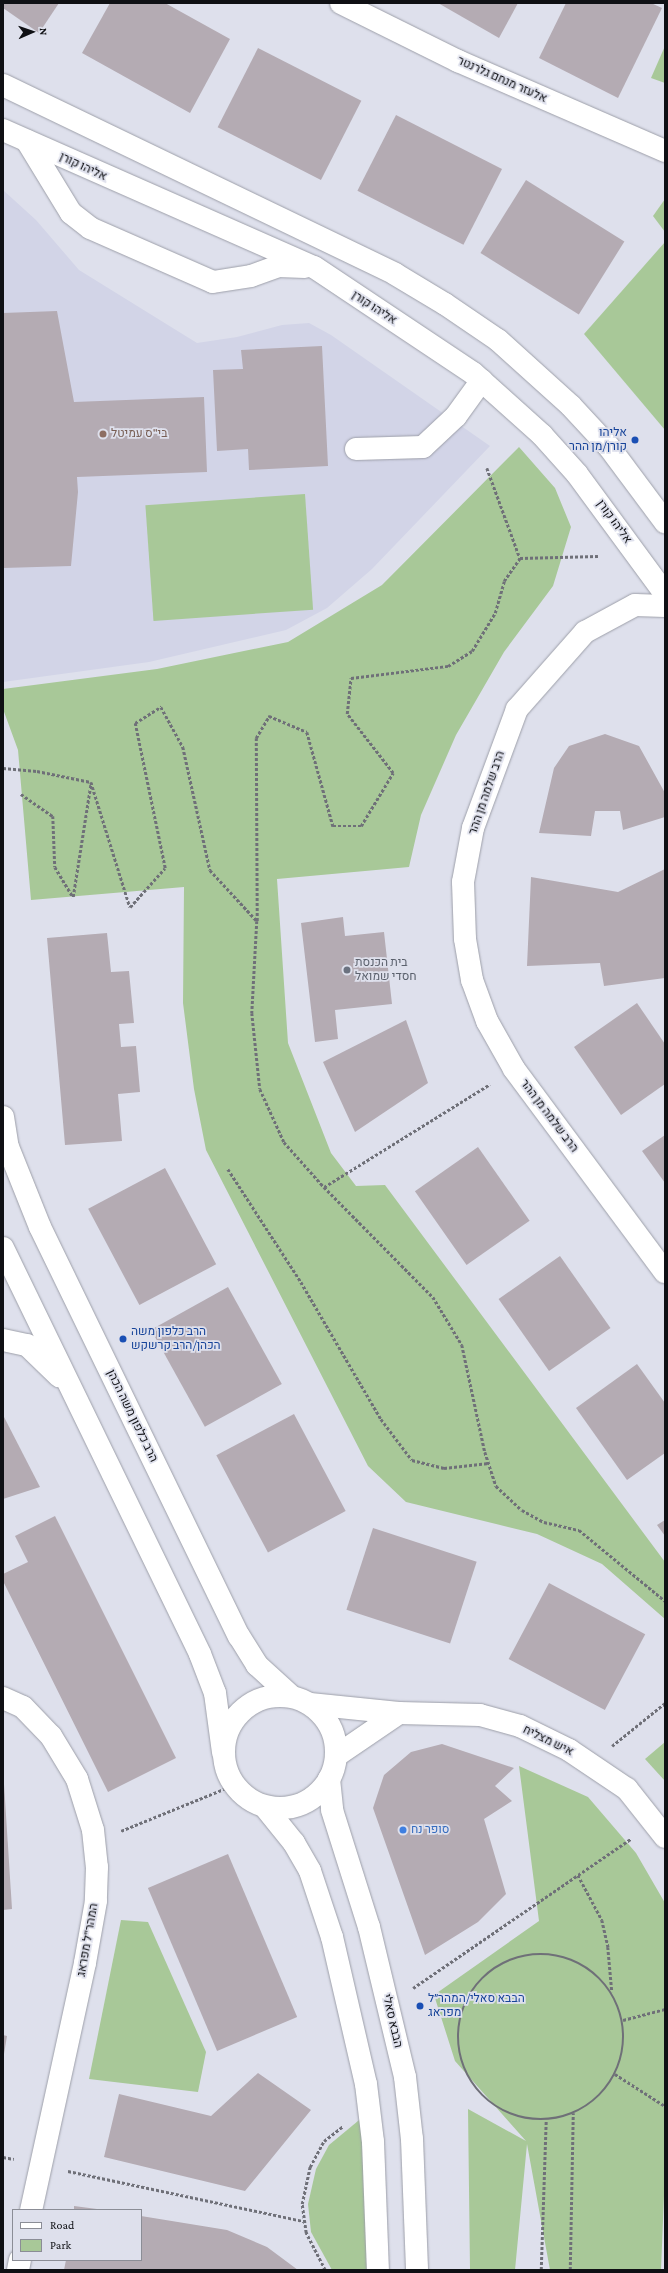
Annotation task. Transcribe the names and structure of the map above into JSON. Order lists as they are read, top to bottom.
{
  "streets": {
    "street": [
      "אלעזר מנחם גלרנטר",
      "אליהו קורן",
      "הרב שלמה מן ההר",
      "הרב כלפון משה הכהן",
      "איש מצליח",
      "המהר\"ל מפראג",
      "הבבא סאלי"
    ]
  },
  "crossings": [
    ["הרב כלפון משה הכהן", "איש מצליח"],
    ["הרב כלפון משה הכהן", "הבבא סאלי"],
    ["איש מצליח", "הבבא סאלי"]
  ],
  "places": [
    "בי\"ס עמיטל",
    "אליהו קורן/מן ההר",
    "בית הכנסת חסדי שמואל",
    "הרב כלפון משה הכהן/הרב קרשקש",
    "סופר נח",
    "הבבא סאלי/המהר״ל מפראג"
  ],
  "legend": ["Road", "Park"],
  "north": "right"
}
